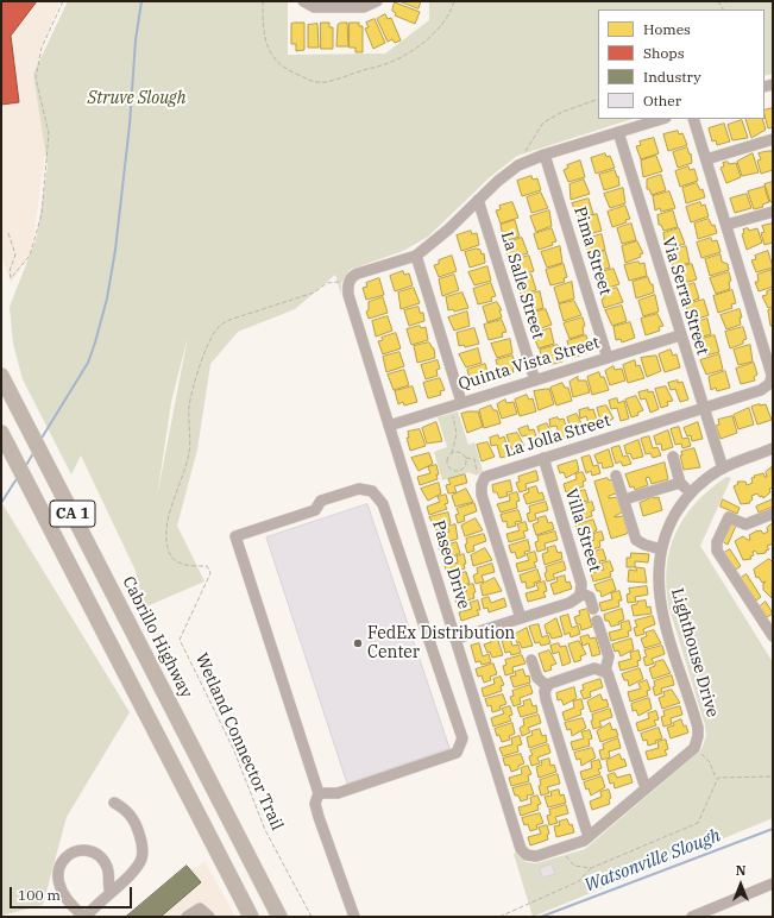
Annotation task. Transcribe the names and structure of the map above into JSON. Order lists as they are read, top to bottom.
{
  "streets": {
    "highway": ["CA 1", "Cabrillo Highway"],
    "street": [
      "Pima Street",
      "La Salle Street",
      "Via Serra Street",
      "Quinta Vista Street",
      "La Jolla Street",
      "Villa Street",
      "Paseo Drive",
      "Lighthouse Drive"
    ],
    "path": ["Wetland Connector Trail"]
  },
  "crossings": [
    ["Pima Street", "Quinta Vista Street"],
    ["La Salle Street", "Quinta Vista Street"],
    ["Via Serra Street", "Quinta Vista Street"],
    ["Via Serra Street", "La Jolla Street"],
    ["Via Serra Street", "Lighthouse Drive"],
    ["Quinta Vista Street", "Paseo Drive"],
    ["La Jolla Street", "Villa Street"],
    ["Villa Street", "Paseo Drive"],
    ["Paseo Drive", "Wetland Connector Trail"]
  ],
  "water": ["Watsonville Slough"],
  "parks": ["Struve Slough"],
  "places": ["FedEx Distribution Center"],
  "legend": [
    "Homes",
    "Shops",
    "Industry",
    "Other"
  ],
  "scale_bar": "100 m",
  "north": "top"
}
